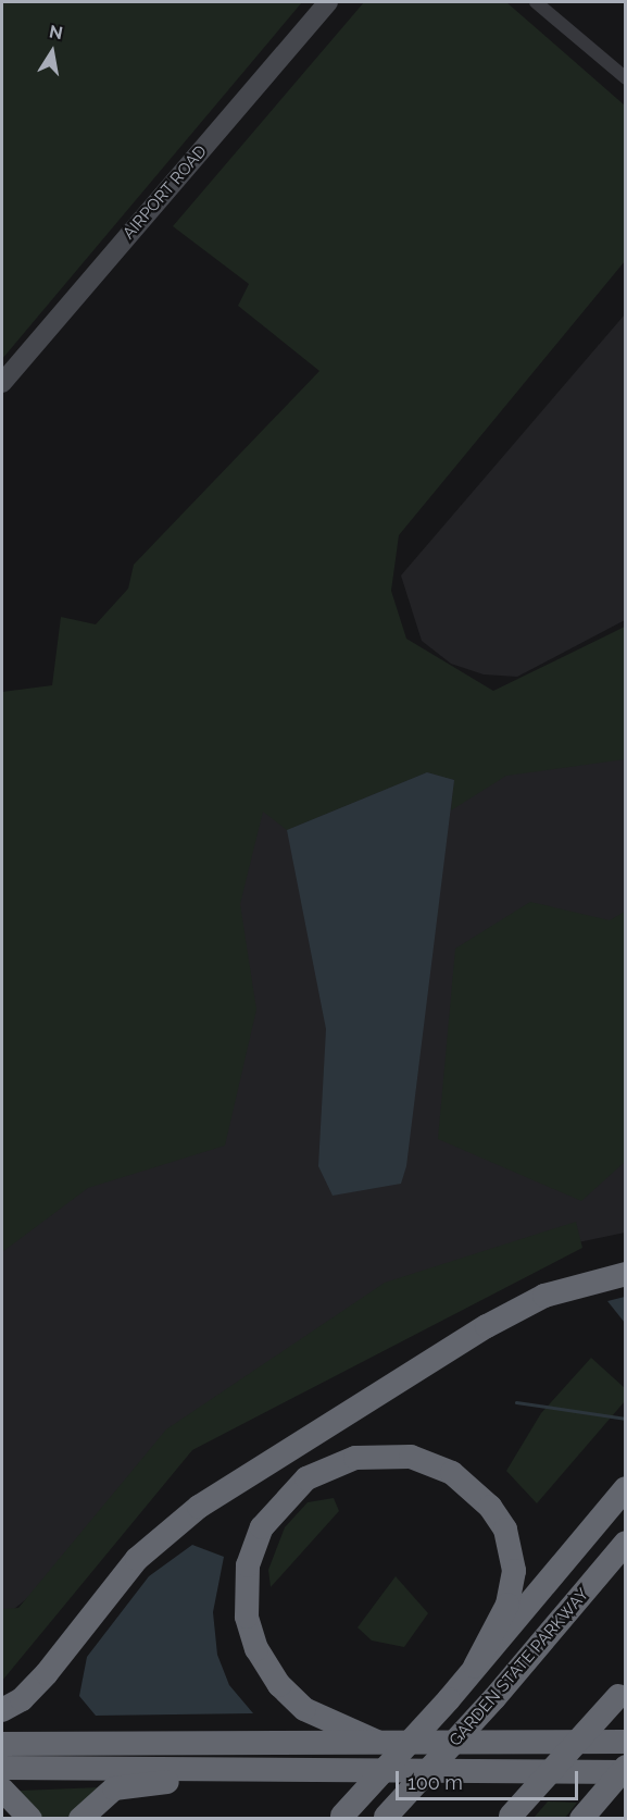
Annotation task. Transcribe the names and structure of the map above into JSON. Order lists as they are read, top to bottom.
{
  "streets": {
    "highway": ["GARDEN STATE PARKWAY"],
    "street": ["AIRPORT ROAD"]
  },
  "scale_bar": "100 m",
  "north": "top"
}
